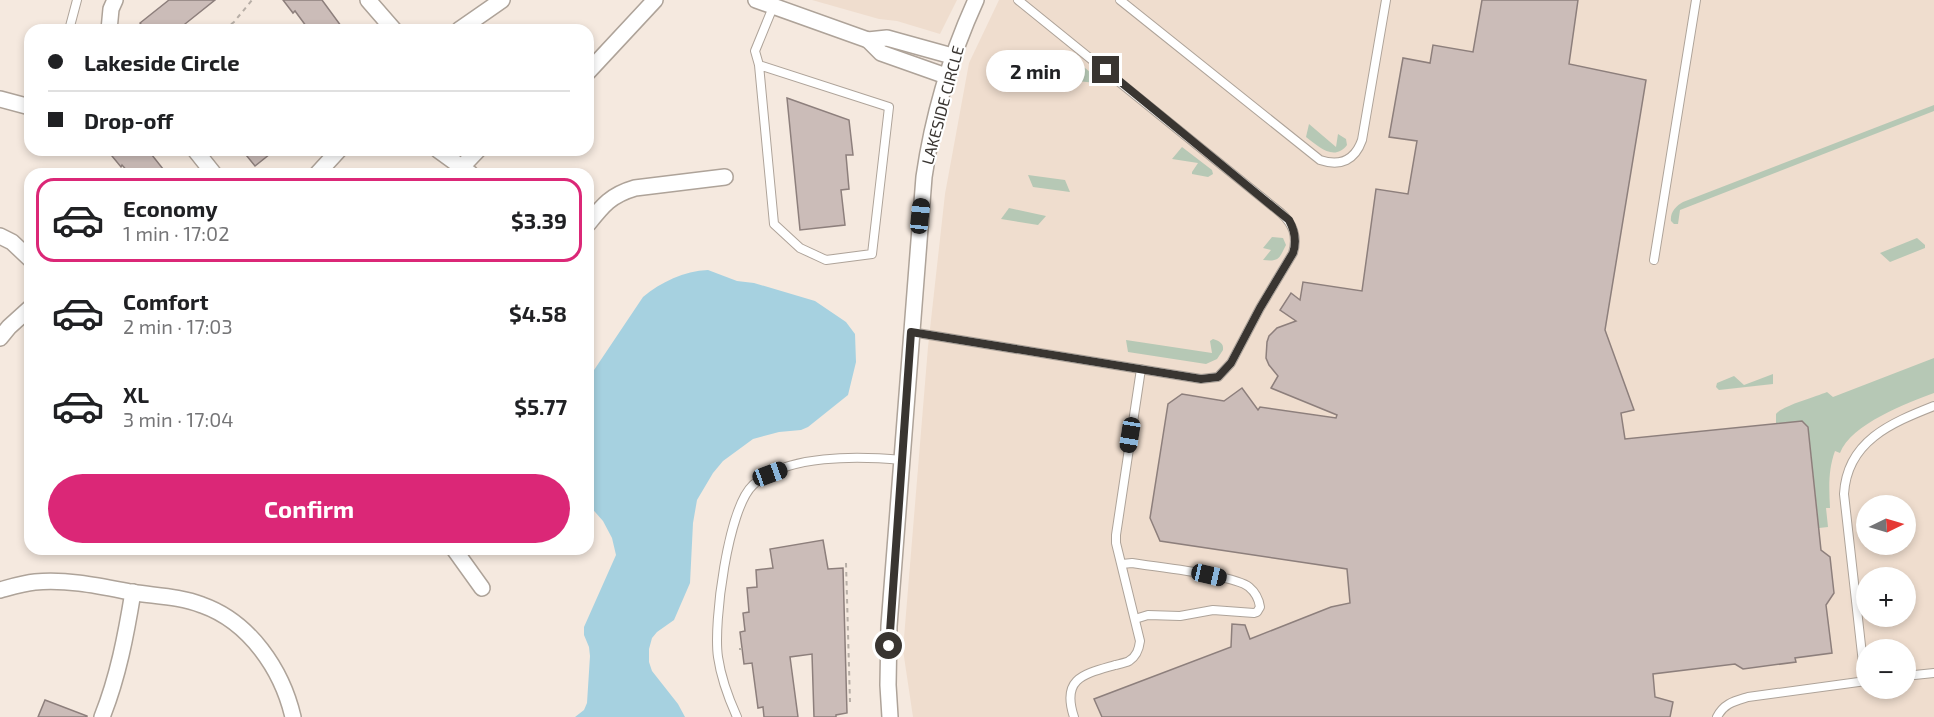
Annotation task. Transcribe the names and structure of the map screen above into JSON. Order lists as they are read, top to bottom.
{
  "streets": {
    "street": ["LAKESIDE CIRCLE"]
  },
  "north": "right",
  "page": {
    "banner": ["Lakeside Circle", "Drop-off"],
    "bubble": "2 min",
    "list": [
      {
        "name": "Economy",
        "note": "1 min · 17:02",
        "value": "$3.39"
      },
      {
        "name": "Comfort",
        "note": "2 min · 17:03",
        "value": "$4.58"
      },
      {
        "name": "XL",
        "note": "3 min · 17:04",
        "value": "$5.77"
      }
    ],
    "buttons": "Confirm",
    "map_buttons": ["+", "−"]
  }
}
